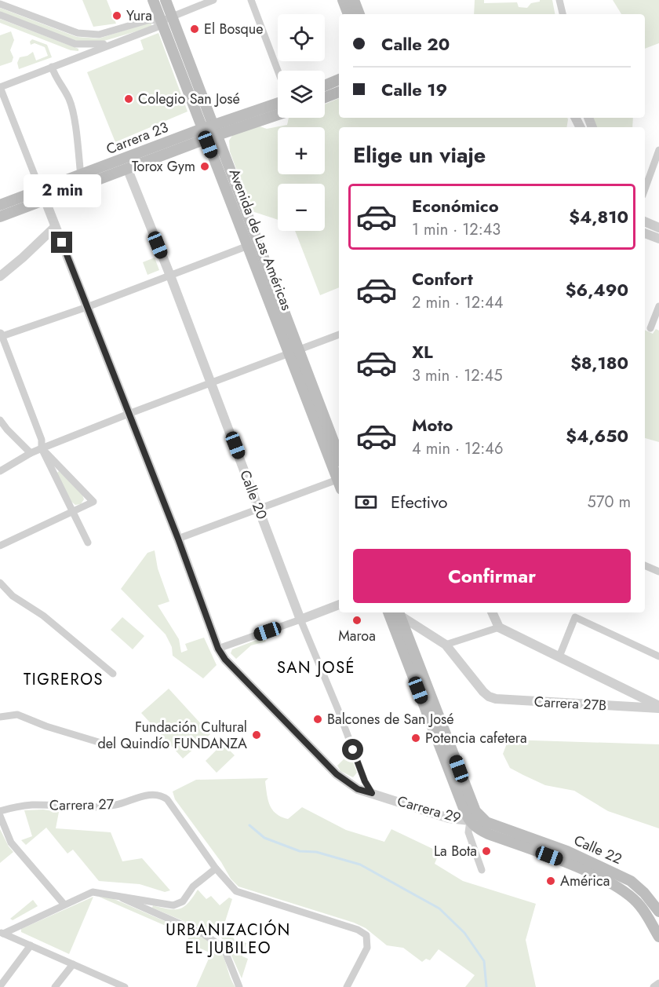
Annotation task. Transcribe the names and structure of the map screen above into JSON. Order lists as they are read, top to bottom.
{
  "streets": {
    "main road": ["Carrera 23", "Avenida de Las Américas", "Calle 22"],
    "street": [
      "Calle 20",
      "Carrera 27B",
      "Carrera 27",
      "Carrera 29"
    ]
  },
  "crossings": [
    ["Carrera 23", "Avenida de Las Américas"],
    ["Carrera 23", "Calle 20"],
    ["Carrera 23", "Carrera 29"],
    ["Calle 20", "Carrera 29"],
    ["Carrera 29", "Calle 22"]
  ],
  "districts": ["SAN JOSÉ", "TIGREROS", "URBANIZACIÓN EL JUBILEO"],
  "places": [
    "Yura",
    "El Bosque",
    "Colegio San José",
    "Torox Gym",
    "Maroa",
    "Balcones de San José",
    "Fundación Cultural del Quindío FUNDANZA",
    "Potencia cafetera",
    "La Bota",
    "América"
  ],
  "page": {
    "map_buttons": ["+", "−"],
    "banner": ["Calle 20", "Calle 19"],
    "heading": "Elige un viaje",
    "bubble": "2 min",
    "list": [
      {
        "name": "Económico",
        "note": "1 min · 12:43",
        "value": "$4,810"
      },
      {
        "name": "Confort",
        "note": "2 min · 12:44",
        "value": "$6,490"
      },
      {
        "name": "XL",
        "note": "3 min · 12:45",
        "value": "$8,180"
      },
      {
        "name": "Moto",
        "note": "4 min · 12:46",
        "value": "$4,650"
      }
    ],
    "pay": ["Efectivo", "570 m"],
    "buttons": "Confirmar"
  }
}
